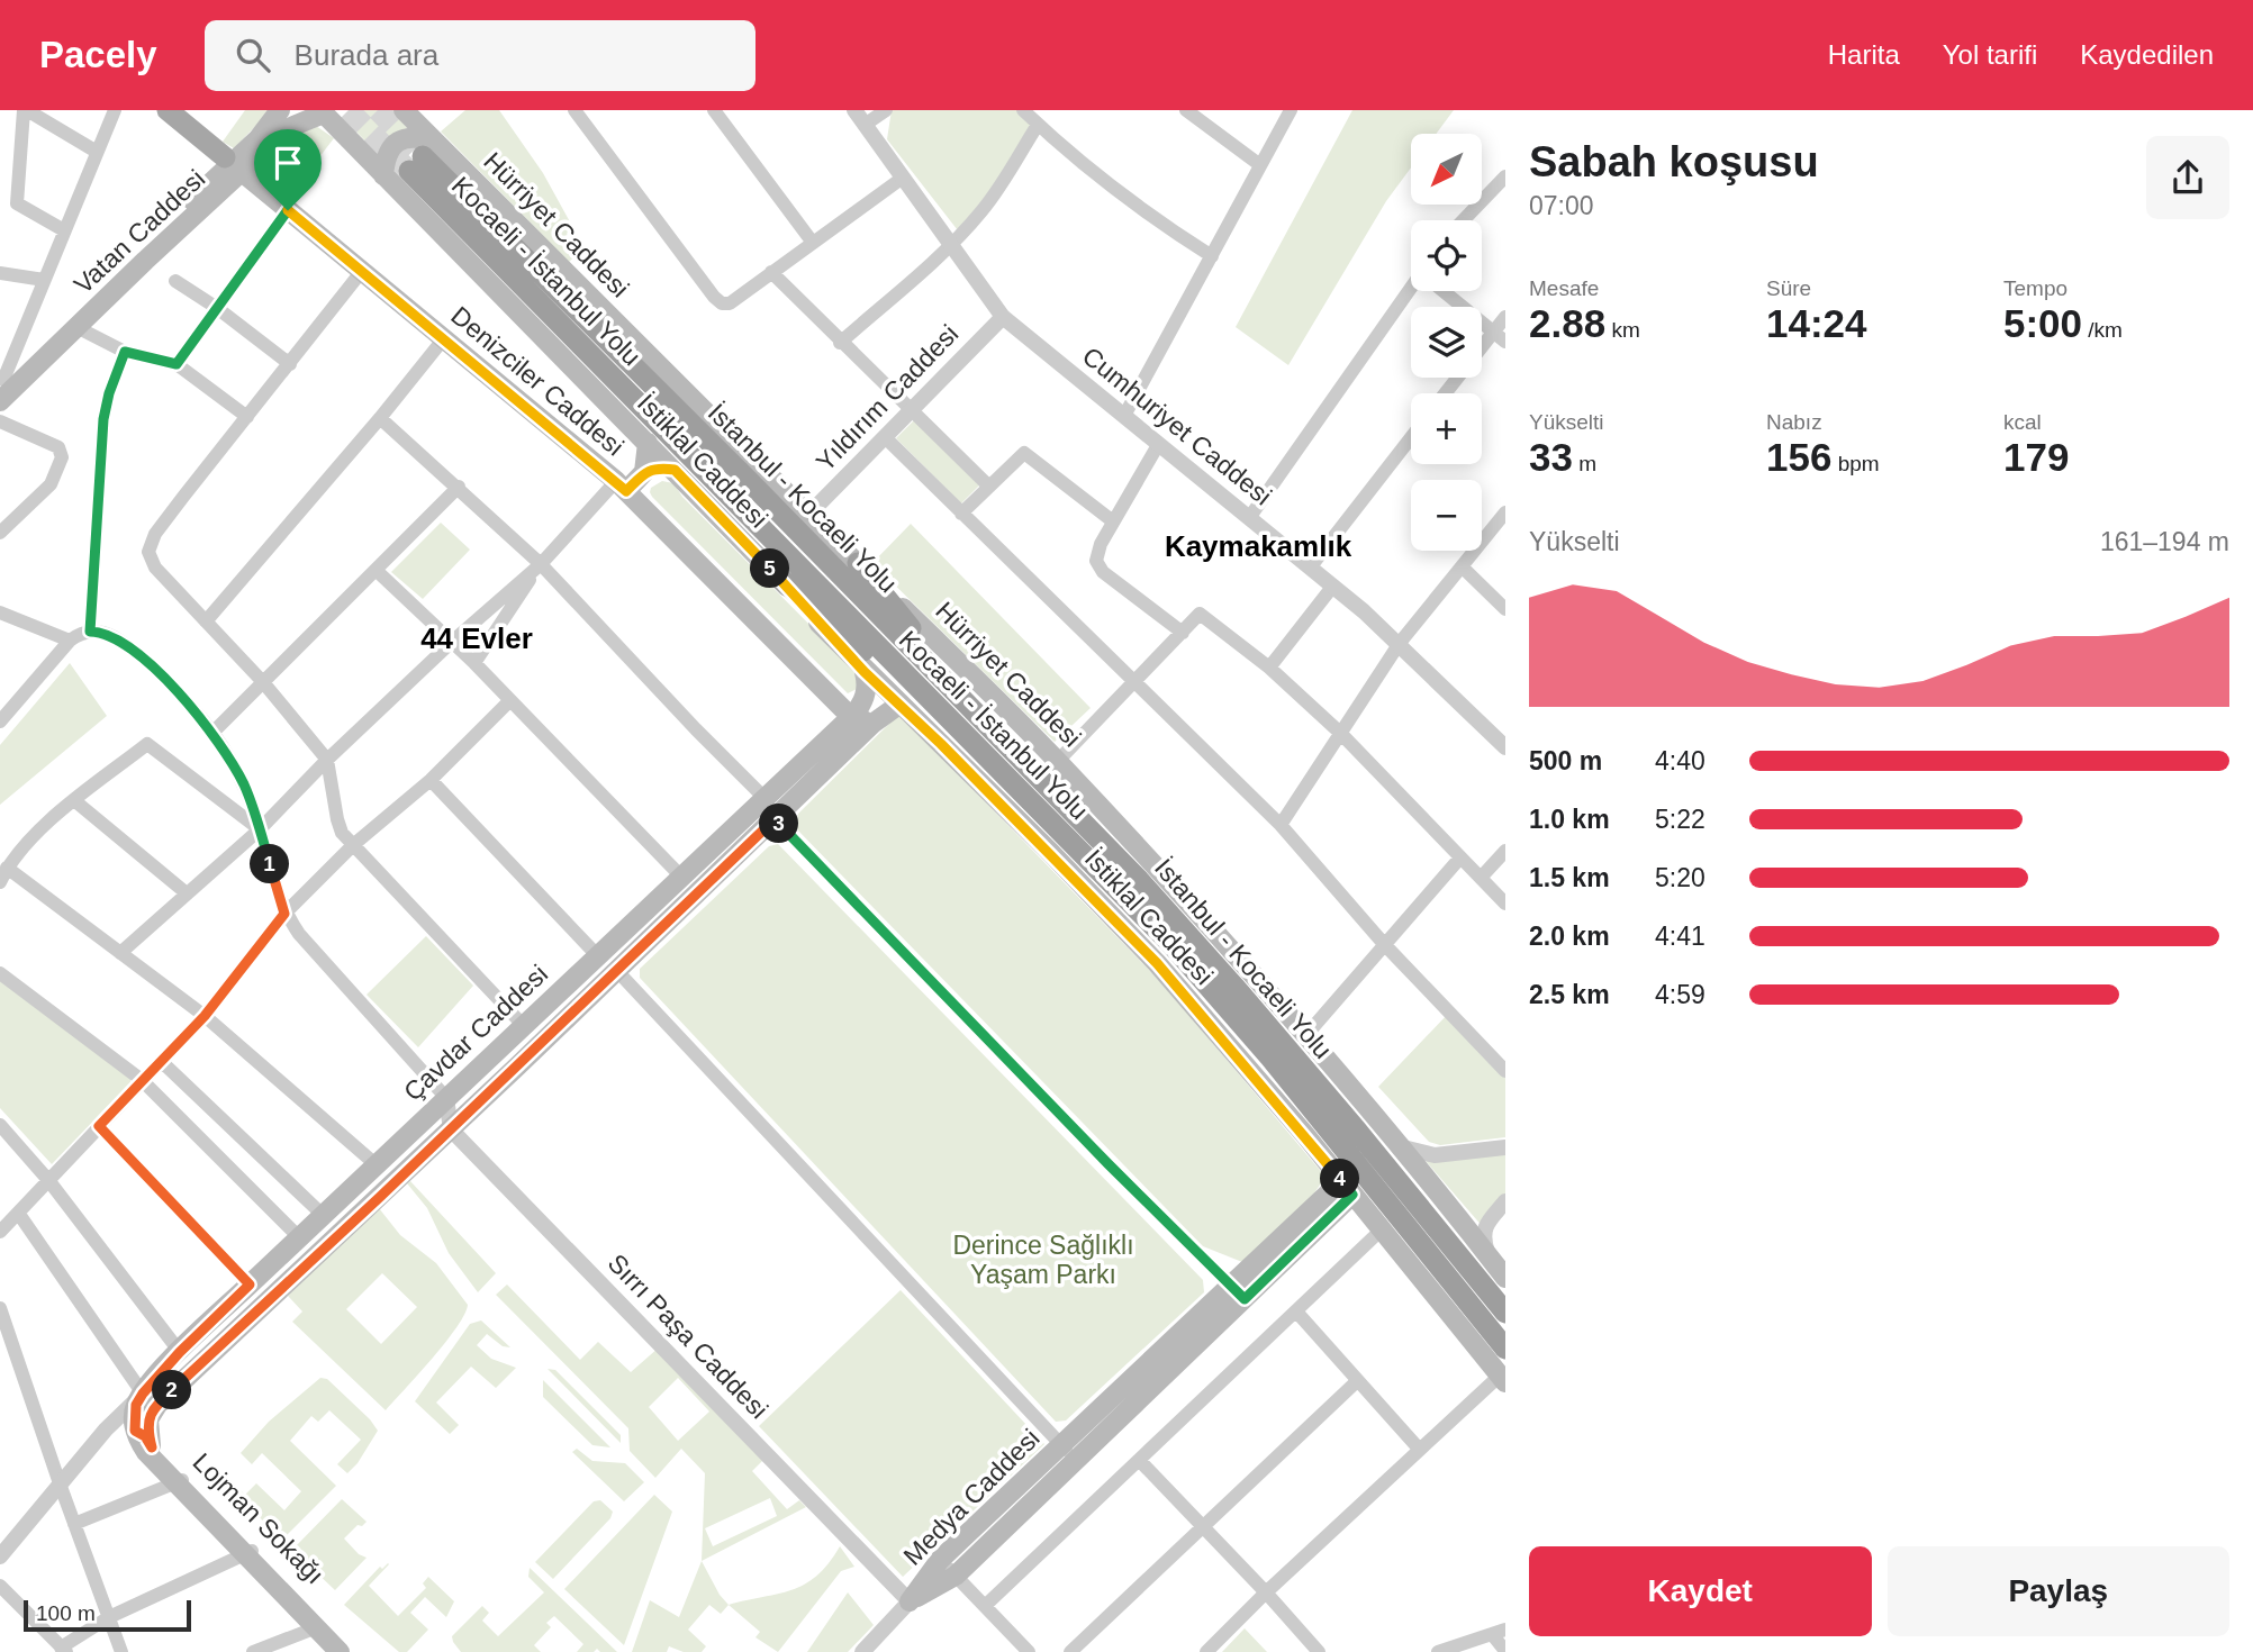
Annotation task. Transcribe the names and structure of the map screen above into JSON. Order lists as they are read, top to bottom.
{
  "streets": {
    "highway": ["Kocaeli - İstanbul Yolu", "İstanbul - Kocaeli Yolu"],
    "main road": [
      "Hürriyet Caddesi",
      "Vatan Caddesi",
      "Denizciler Caddesi",
      "İstiklal Caddesi",
      "Çavdar Caddesi",
      "Medya Caddesi",
      "Lojman Sokağı"
    ],
    "street": ["Yıldırım Caddesi", "Cumhuriyet Caddesi", "Sırrı Paşa Caddesi"]
  },
  "crossings": [
    ["Hürriyet Caddesi", "Kocaeli - İstanbul Yolu"],
    ["Hürriyet Caddesi", "Yıldırım Caddesi"],
    ["Hürriyet Caddesi", "İstanbul - Kocaeli Yolu"],
    ["Vatan Caddesi", "Denizciler Caddesi"],
    ["Vatan Caddesi", "İstiklal Caddesi"],
    ["Kocaeli - İstanbul Yolu", "İstanbul - Kocaeli Yolu"],
    ["Denizciler Caddesi", "Çavdar Caddesi"],
    ["Yıldırım Caddesi", "Cumhuriyet Caddesi"],
    ["İstiklal Caddesi", "Çavdar Caddesi"],
    ["İstiklal Caddesi", "Medya Caddesi"],
    ["Çavdar Caddesi", "Sırrı Paşa Caddesi"],
    ["Çavdar Caddesi", "Lojman Sokağı"],
    ["Sırrı Paşa Caddesi", "Medya Caddesi"]
  ],
  "districts": ["Kaymakamlık", "44 Evler"],
  "parks": ["Derince Sağlıklı Yaşam Parkı"],
  "scale_bar": "100 m",
  "north": "bottom left",
  "page": {
    "header": "Pacely",
    "search": "Burada ara",
    "nav": ["Harita", "Yol tarifi", "Kaydedilen"],
    "heading": ["Sabah koşusu", "07:00"],
    "map_buttons": ["+", "−"],
    "stats": [
      ["Mesafe", "2.88 km"],
      ["Süre", "14:24"],
      ["Tempo", "5:00 /km"],
      ["Yükselti", "33 m"],
      ["Nabız", "156 bpm"],
      ["kcal", "179"]
    ],
    "chart": ["Yükselti", "161–194 m"],
    "pins": [
      "5",
      "3",
      "1",
      "4",
      "2"
    ],
    "list": [
      {
        "name": "500 m",
        "note": "4:40"
      },
      {
        "name": "1.0 km",
        "note": "5:22"
      },
      {
        "name": "1.5 km",
        "note": "5:20"
      },
      {
        "name": "2.0 km",
        "note": "4:41"
      },
      {
        "name": "2.5 km",
        "note": "4:59"
      }
    ],
    "buttons": ["Kaydet", "Paylaş"],
    "scale": "100 m"
  }
}
